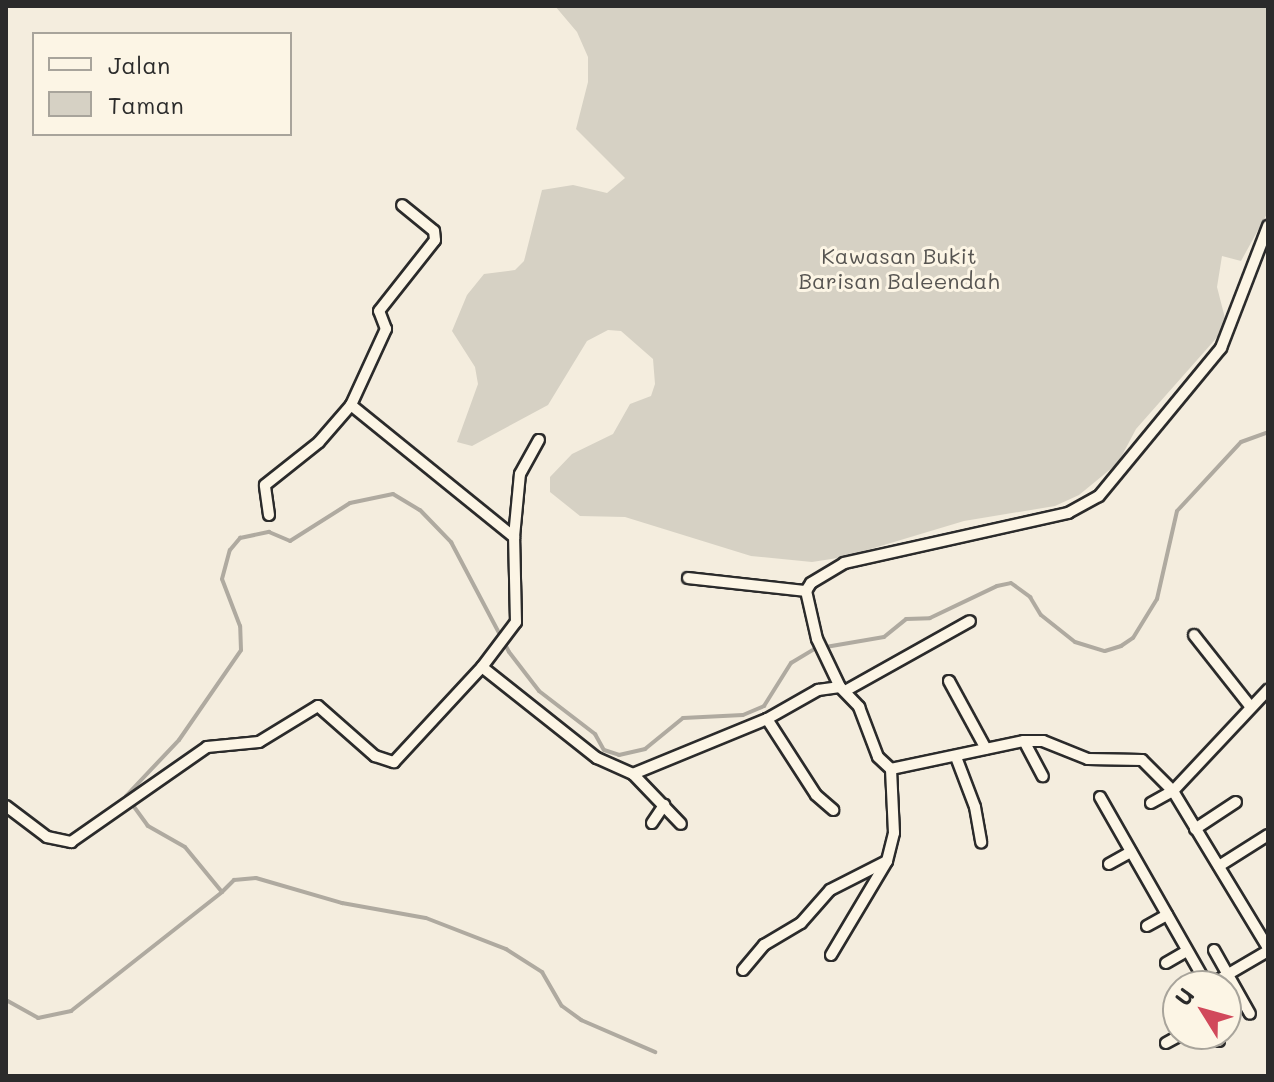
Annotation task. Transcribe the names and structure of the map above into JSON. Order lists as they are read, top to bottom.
{
  "parks": ["Kawasan Bukit Barisan Baleendah"],
  "legend": ["Jalan", "Taman"],
  "north": "top left"
}
